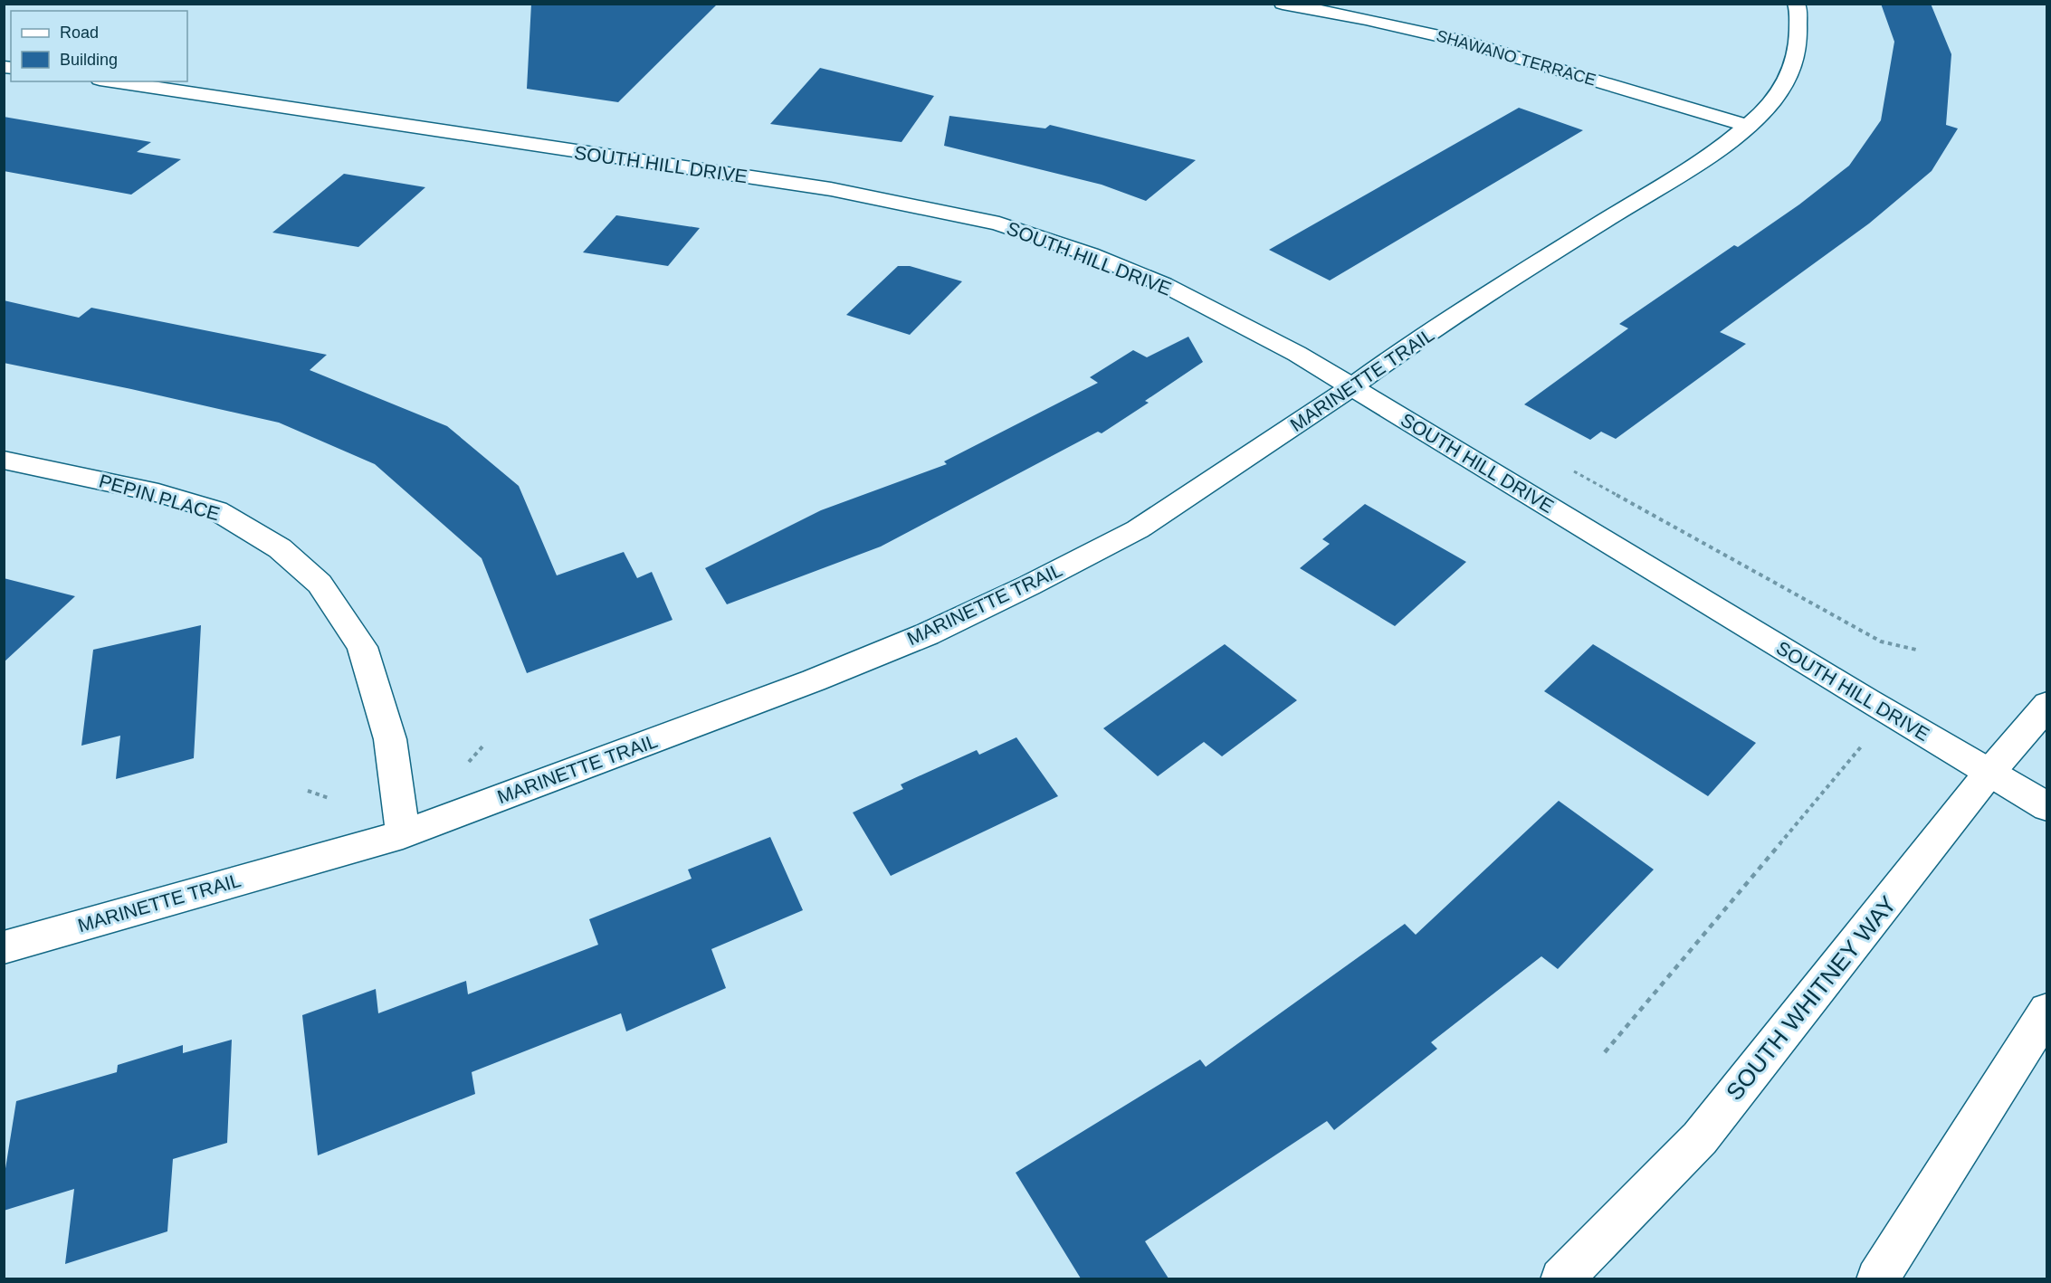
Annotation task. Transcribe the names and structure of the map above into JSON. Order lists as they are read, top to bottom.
{
  "streets": {
    "street": [
      "SHAWANO TERRACE",
      "SOUTH HILL DRIVE",
      "MARINETTE TRAIL",
      "PEPIN PLACE",
      "SOUTH WHITNEY WAY"
    ]
  },
  "crossings": [
    ["SHAWANO TERRACE", "MARINETTE TRAIL"],
    ["SOUTH HILL DRIVE", "MARINETTE TRAIL"],
    ["SOUTH HILL DRIVE", "SOUTH WHITNEY WAY"],
    ["MARINETTE TRAIL", "PEPIN PLACE"]
  ],
  "legend": ["Road", "Building"]
}
